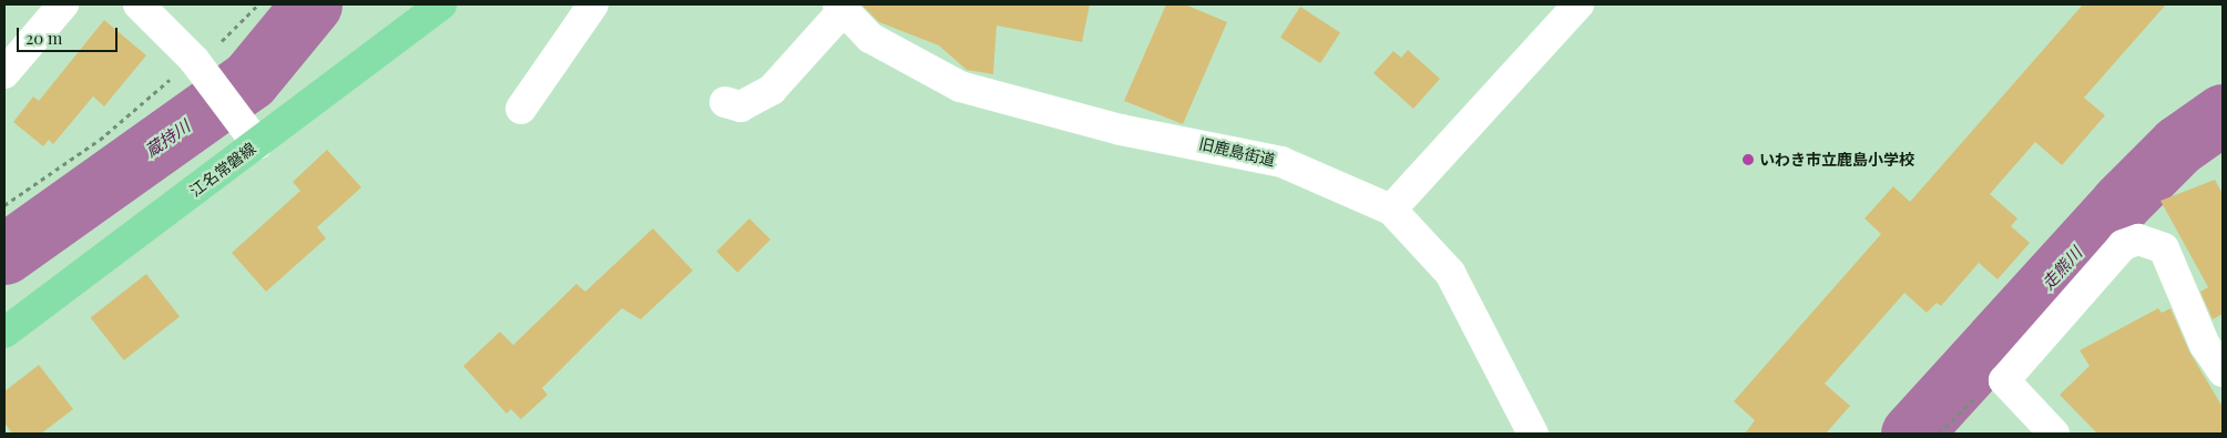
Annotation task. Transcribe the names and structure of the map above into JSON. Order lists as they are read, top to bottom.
{
  "streets": {
    "main road": ["江名常磐線"],
    "street": ["旧鹿島街道"]
  },
  "water": ["蔵持川", "走熊川"],
  "places": ["いわき市立鹿島小学校"],
  "scale_bar": "20 m"
}
